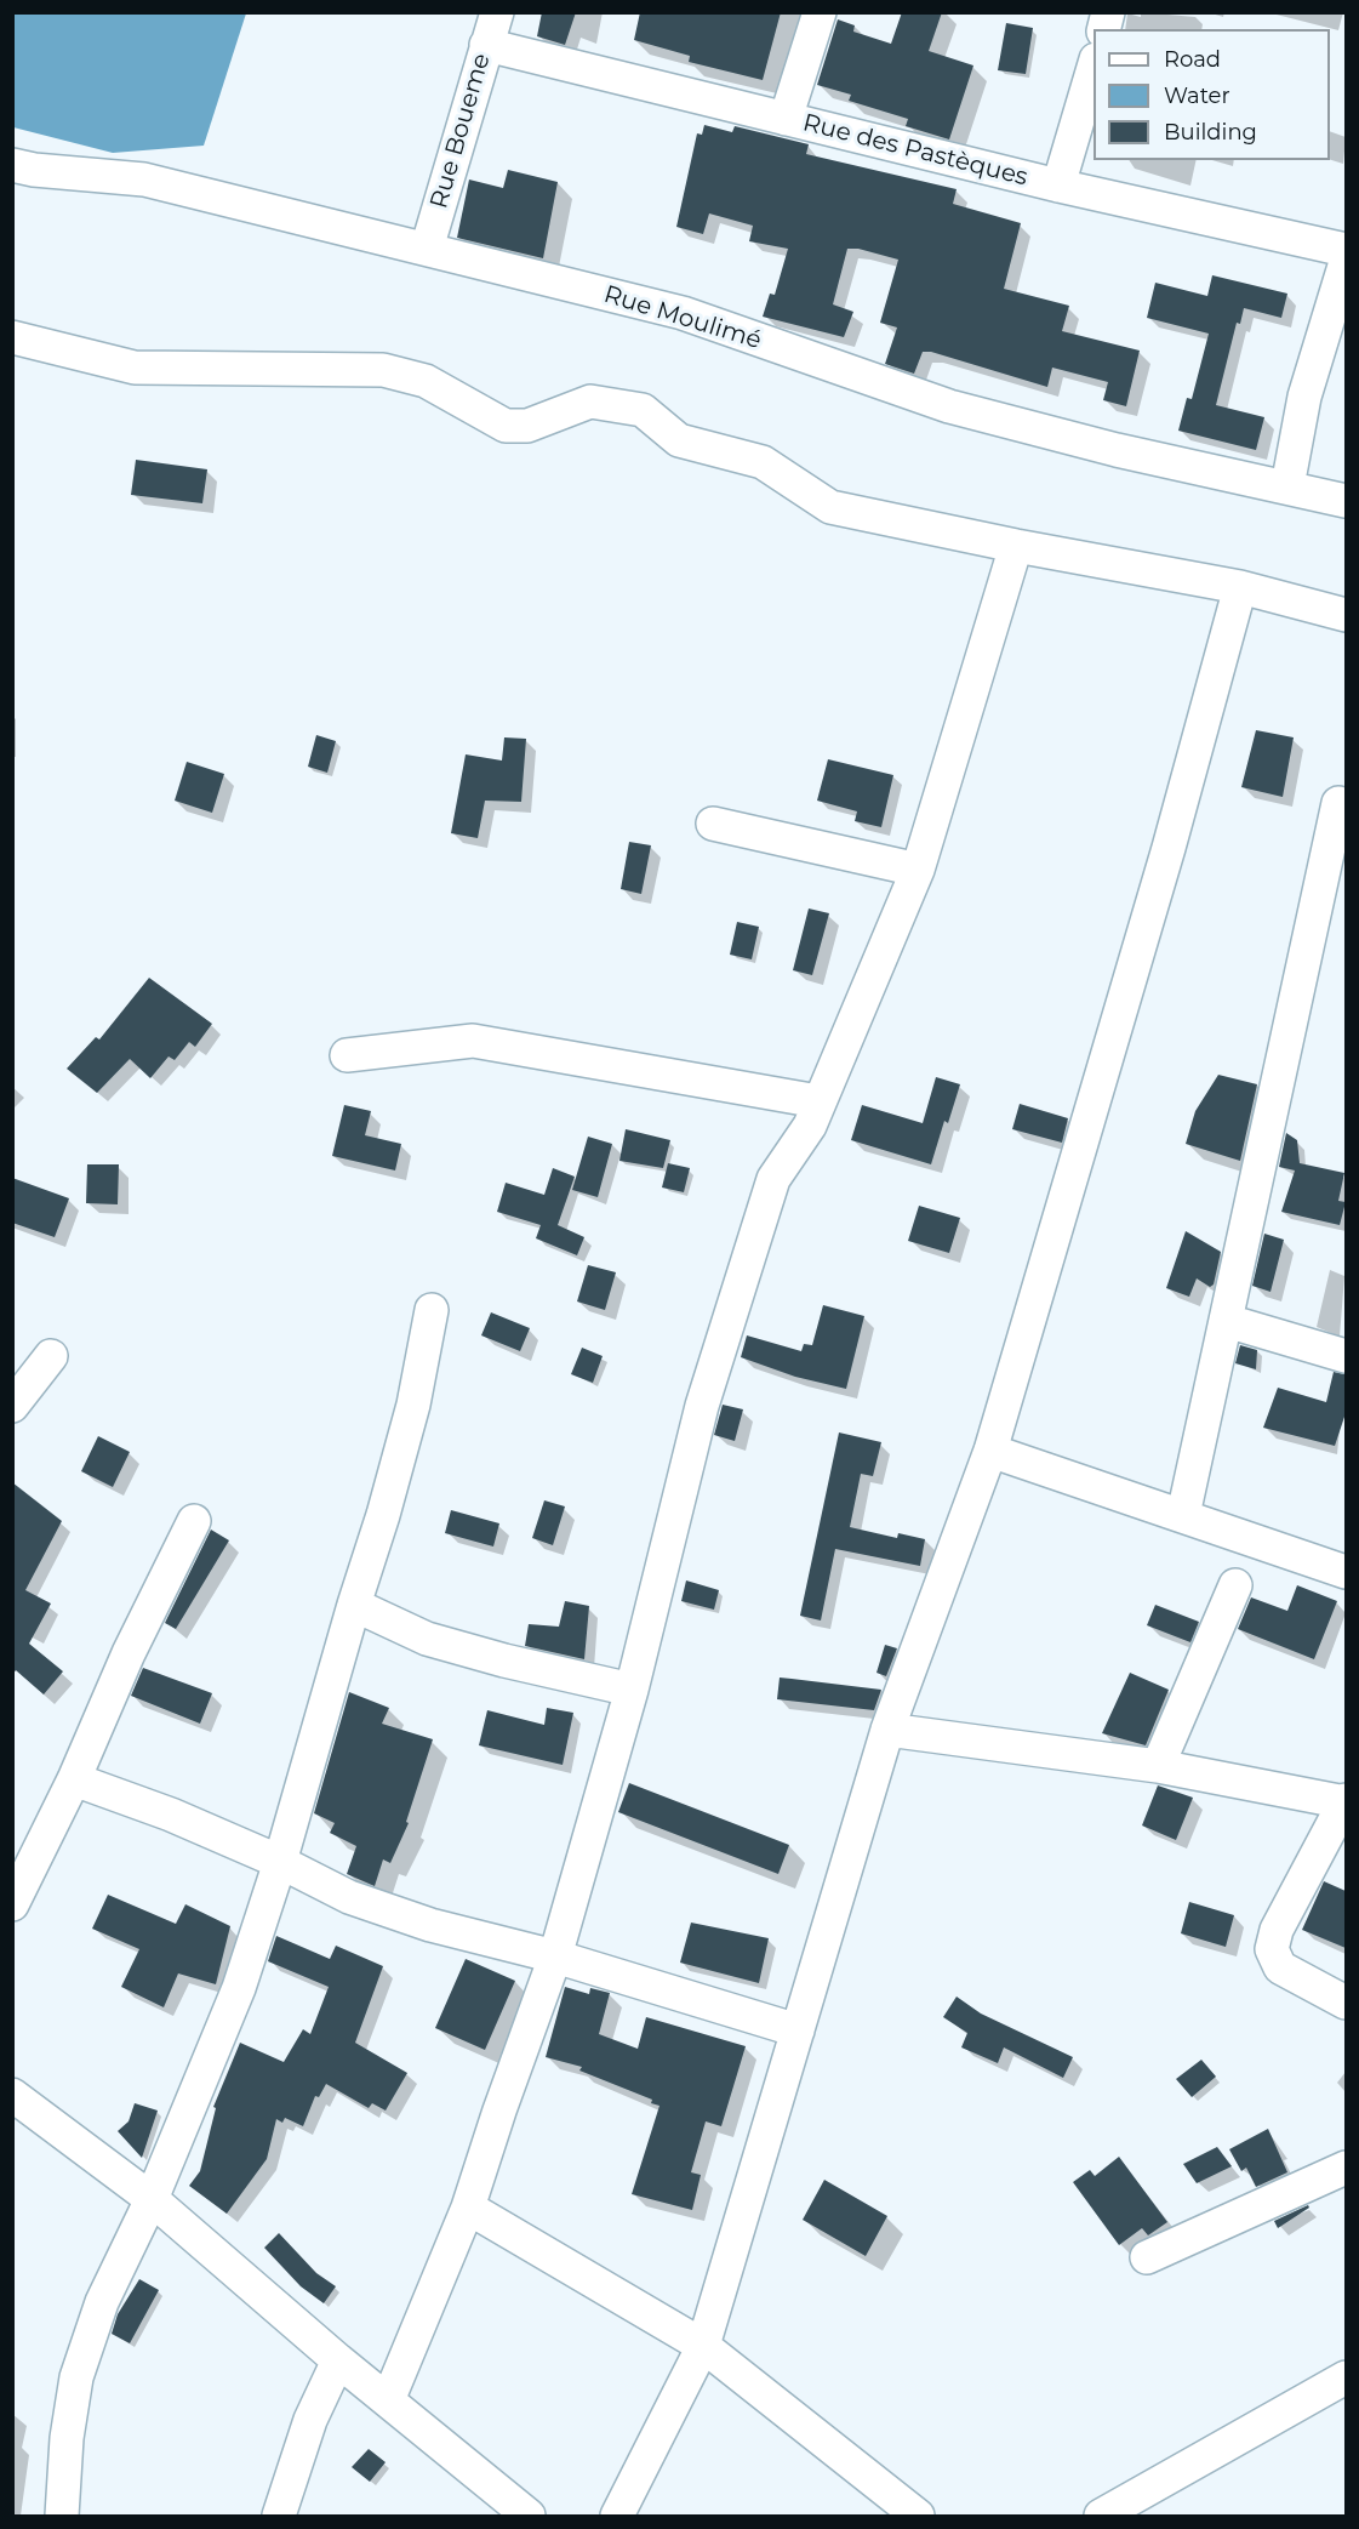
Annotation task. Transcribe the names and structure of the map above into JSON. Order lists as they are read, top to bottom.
{
  "streets": {
    "street": ["Rue Boueme", "Rue des Pastèques", "Rue Moulimé"]
  },
  "crossings": [
    ["Rue Boueme", "Rue des Pastèques"],
    ["Rue Boueme", "Rue Moulimé"]
  ],
  "legend": ["Road", "Water", "Building"]
}
